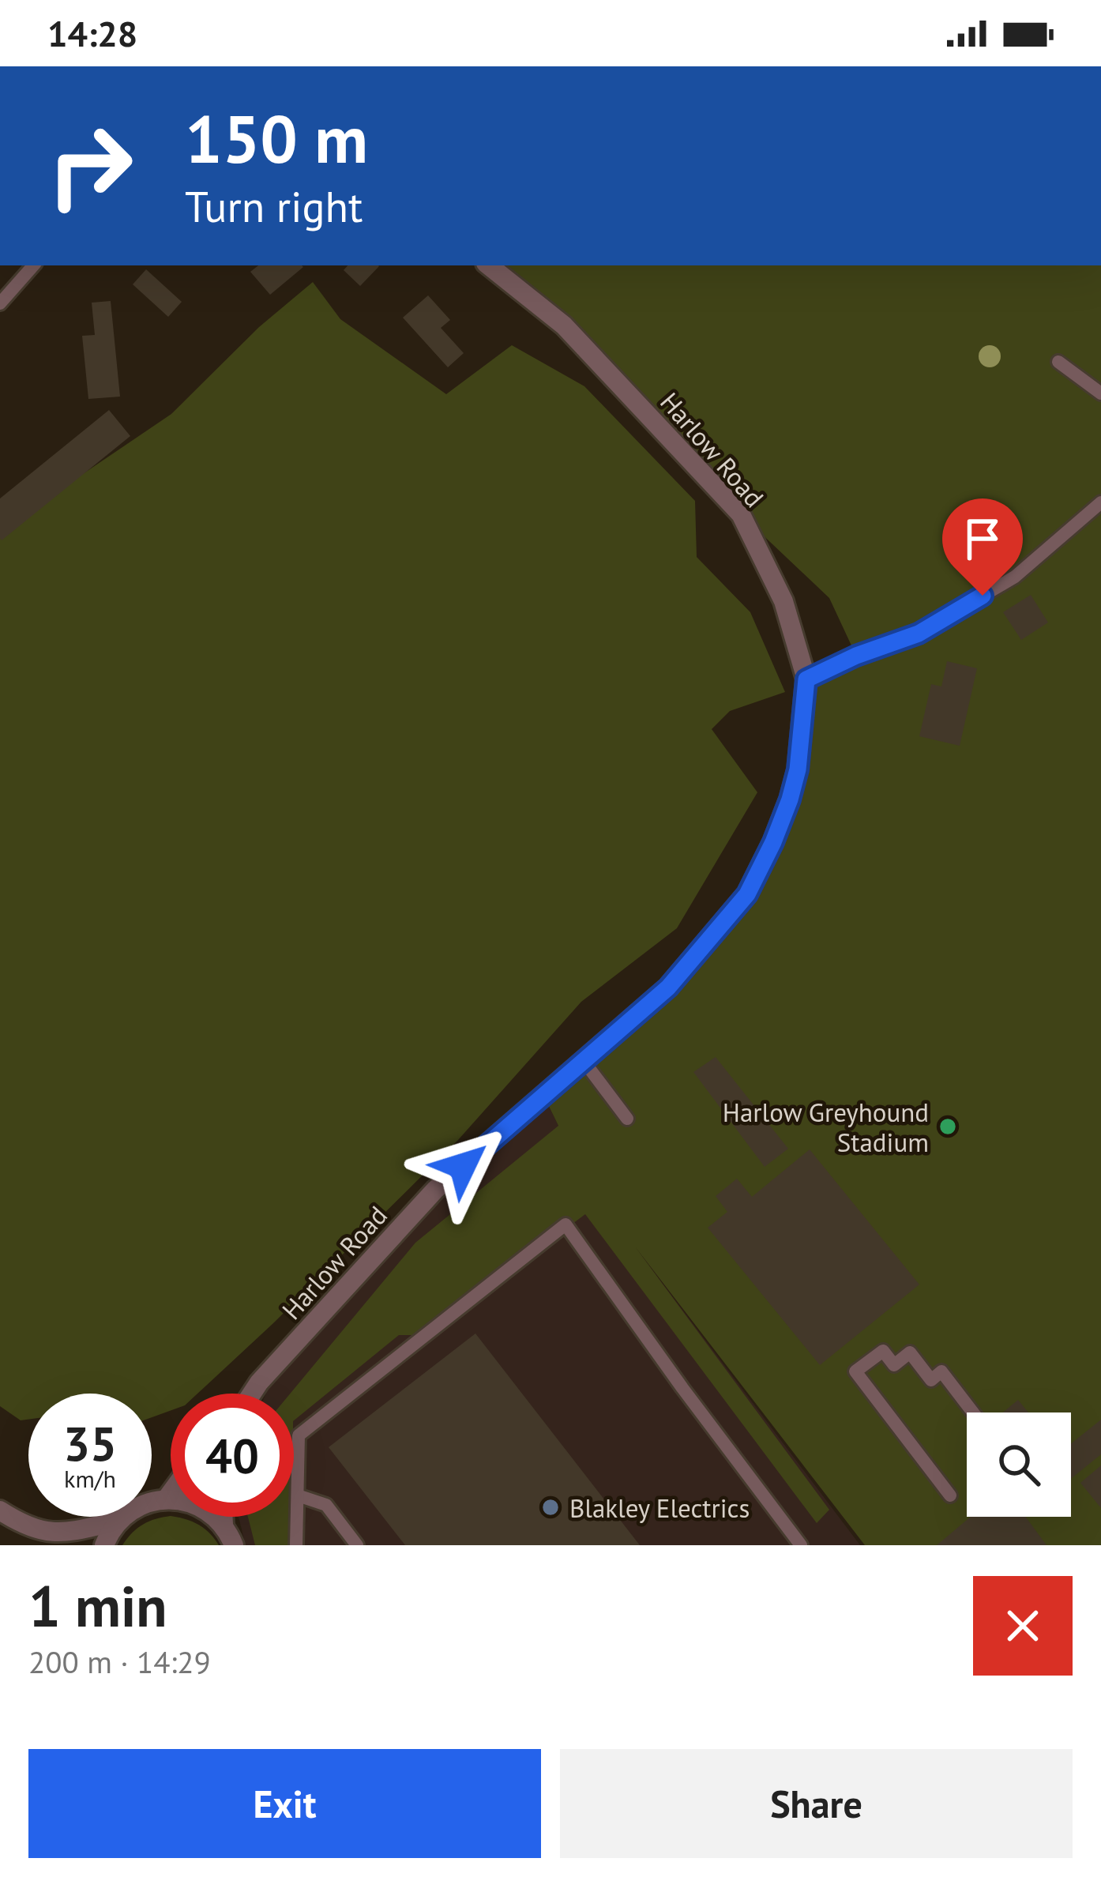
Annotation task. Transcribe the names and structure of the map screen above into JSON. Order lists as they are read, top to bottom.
{
  "streets": {
    "street": ["Harlow Road"]
  },
  "places": ["Harlow Greyhound Stadium", "Blakley Electrics"],
  "page": {
    "status": "14:28",
    "turn": ["150 m", "Turn right"],
    "speed": "35 km/h",
    "limit": "40",
    "heading": ["1 min", "200 m · 14:29"],
    "buttons": ["Exit", "Share"]
  }
}
